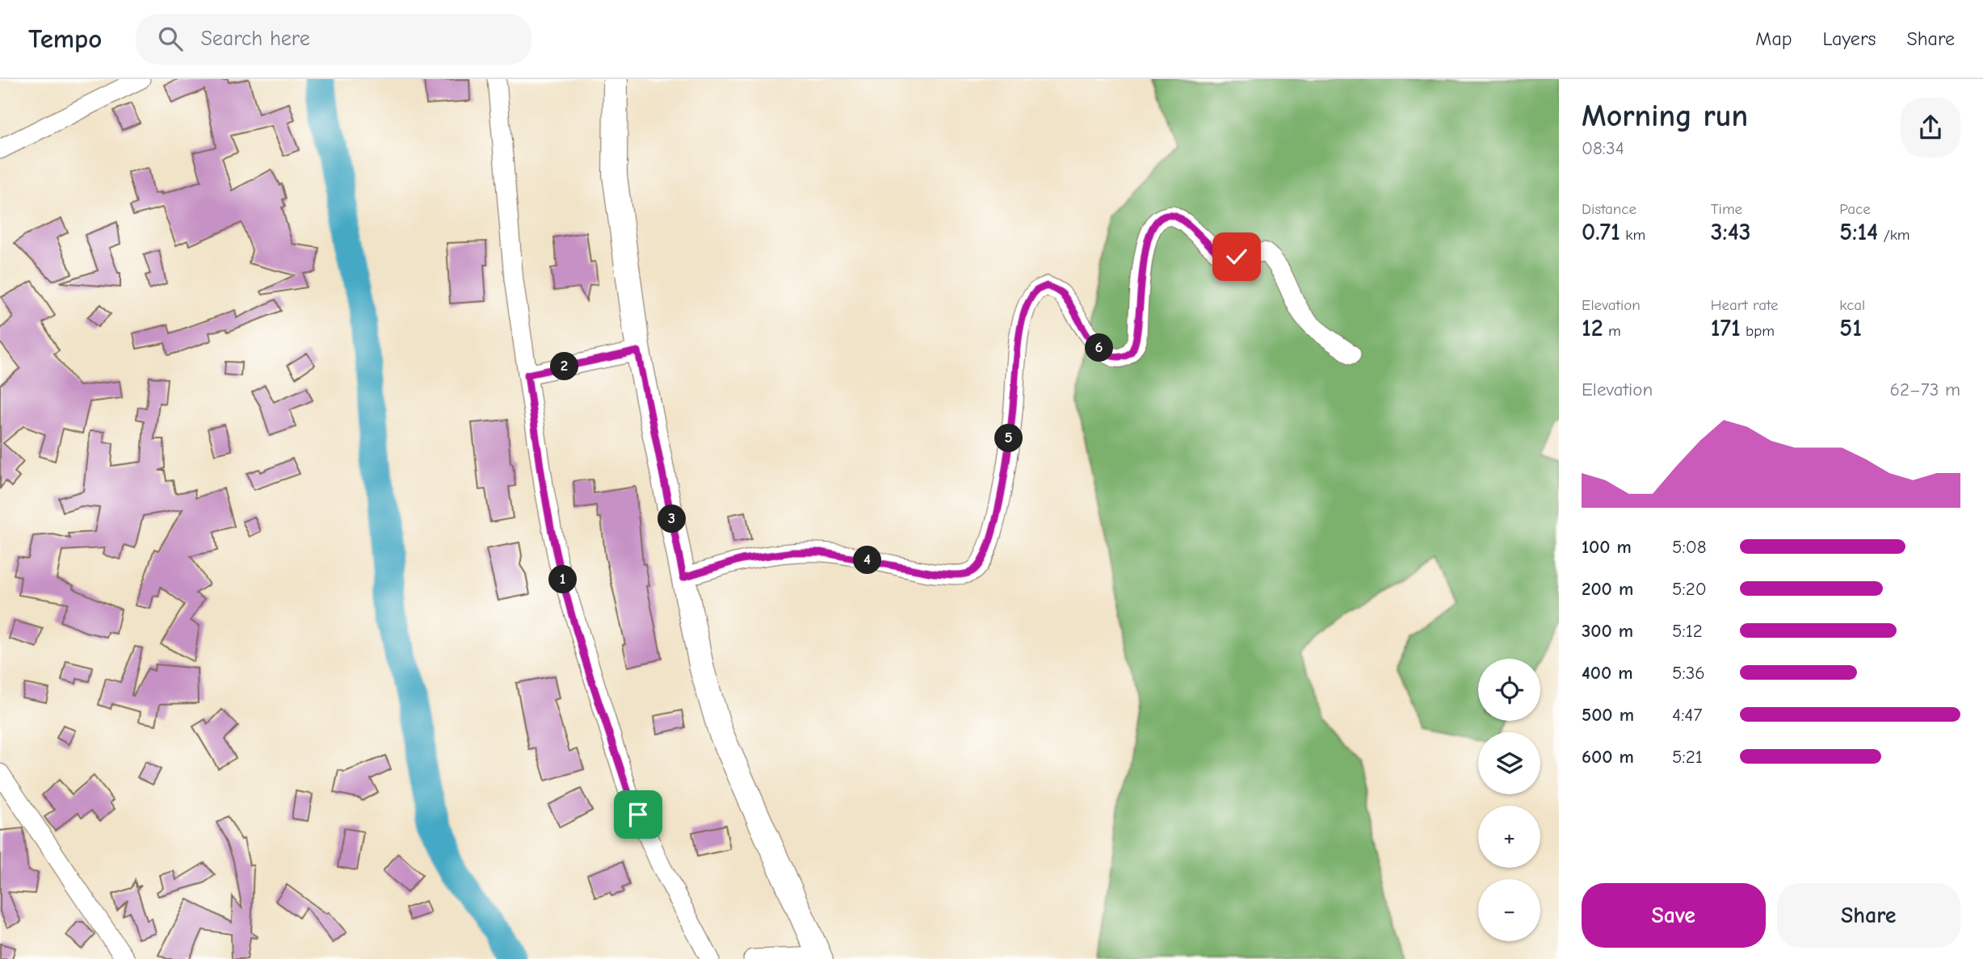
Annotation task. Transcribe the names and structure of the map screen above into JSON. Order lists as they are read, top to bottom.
{
  "page": {
    "header": "Tempo",
    "search": "Search here",
    "nav": ["Map", "Layers", "Share"],
    "heading": ["Morning run", "08:34"],
    "stats": [
      ["Distance", "0.71 km"],
      ["Time", "3:43"],
      ["Pace", "5:14 /km"],
      ["Elevation", "12 m"],
      ["Heart rate", "171 bpm"],
      ["kcal", "51"]
    ],
    "pins": [
      "6",
      "2",
      "5",
      "3",
      "4",
      "1"
    ],
    "chart": ["Elevation", "62–73 m"],
    "list": [
      {
        "name": "100 m",
        "note": "5:08"
      },
      {
        "name": "200 m",
        "note": "5:20"
      },
      {
        "name": "300 m",
        "note": "5:12"
      },
      {
        "name": "400 m",
        "note": "5:36"
      },
      {
        "name": "500 m",
        "note": "4:47"
      },
      {
        "name": "600 m",
        "note": "5:21"
      }
    ],
    "map_buttons": ["+", "−"],
    "buttons": ["Save", "Share"]
  }
}
